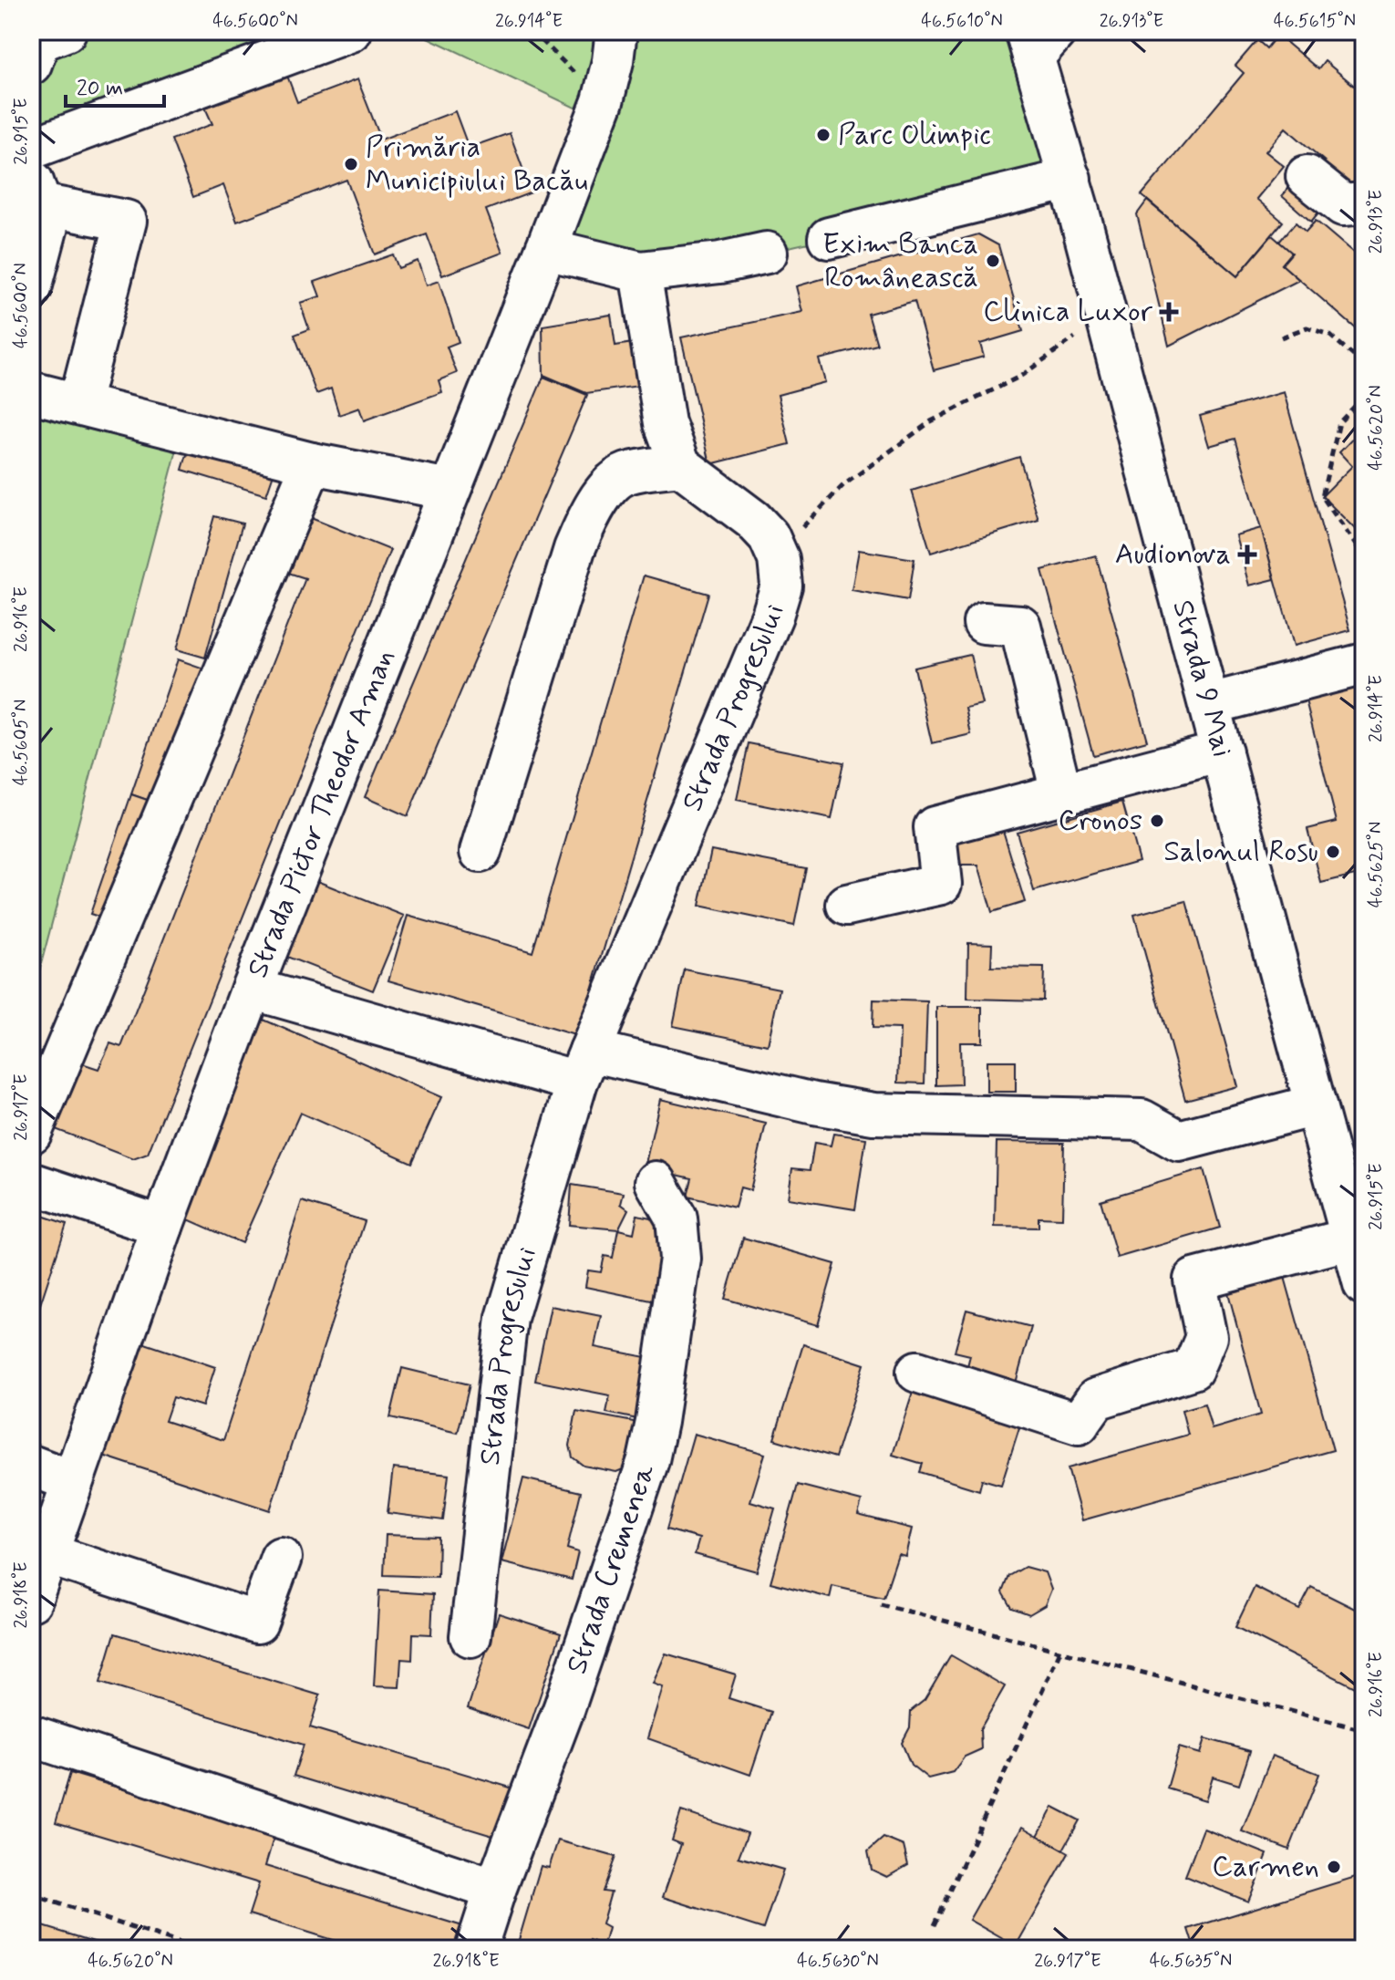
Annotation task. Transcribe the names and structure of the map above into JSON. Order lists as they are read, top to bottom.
{
  "streets": {
    "street": [
      "Strada 9 Mai",
      "Strada Progresului",
      "Strada Pictor Theodor Aman",
      "Strada Cremenea"
    ]
  },
  "places": {
    "other": [
      "Parc Olimpic",
      "Primăria Municipiului Bacău",
      "Exim Banca Românească",
      "Cronos",
      "Salonul Rosu",
      "Carmen"
    ],
    "health": ["Clinica Luxor", "Audionova"]
  },
  "scale_bar": "20 m",
  "coordinates": [
    "46.5600°N",
    "26.914°E",
    "46.5610°N",
    "26.913°E",
    "46.5615°N",
    "26.915°E",
    "46.5620°N",
    "26.916°E",
    "46.5605°N",
    "46.5625°N",
    "26.917°E",
    "26.918°E",
    "46.5630°N",
    "46.5635°N"
  ]
}
